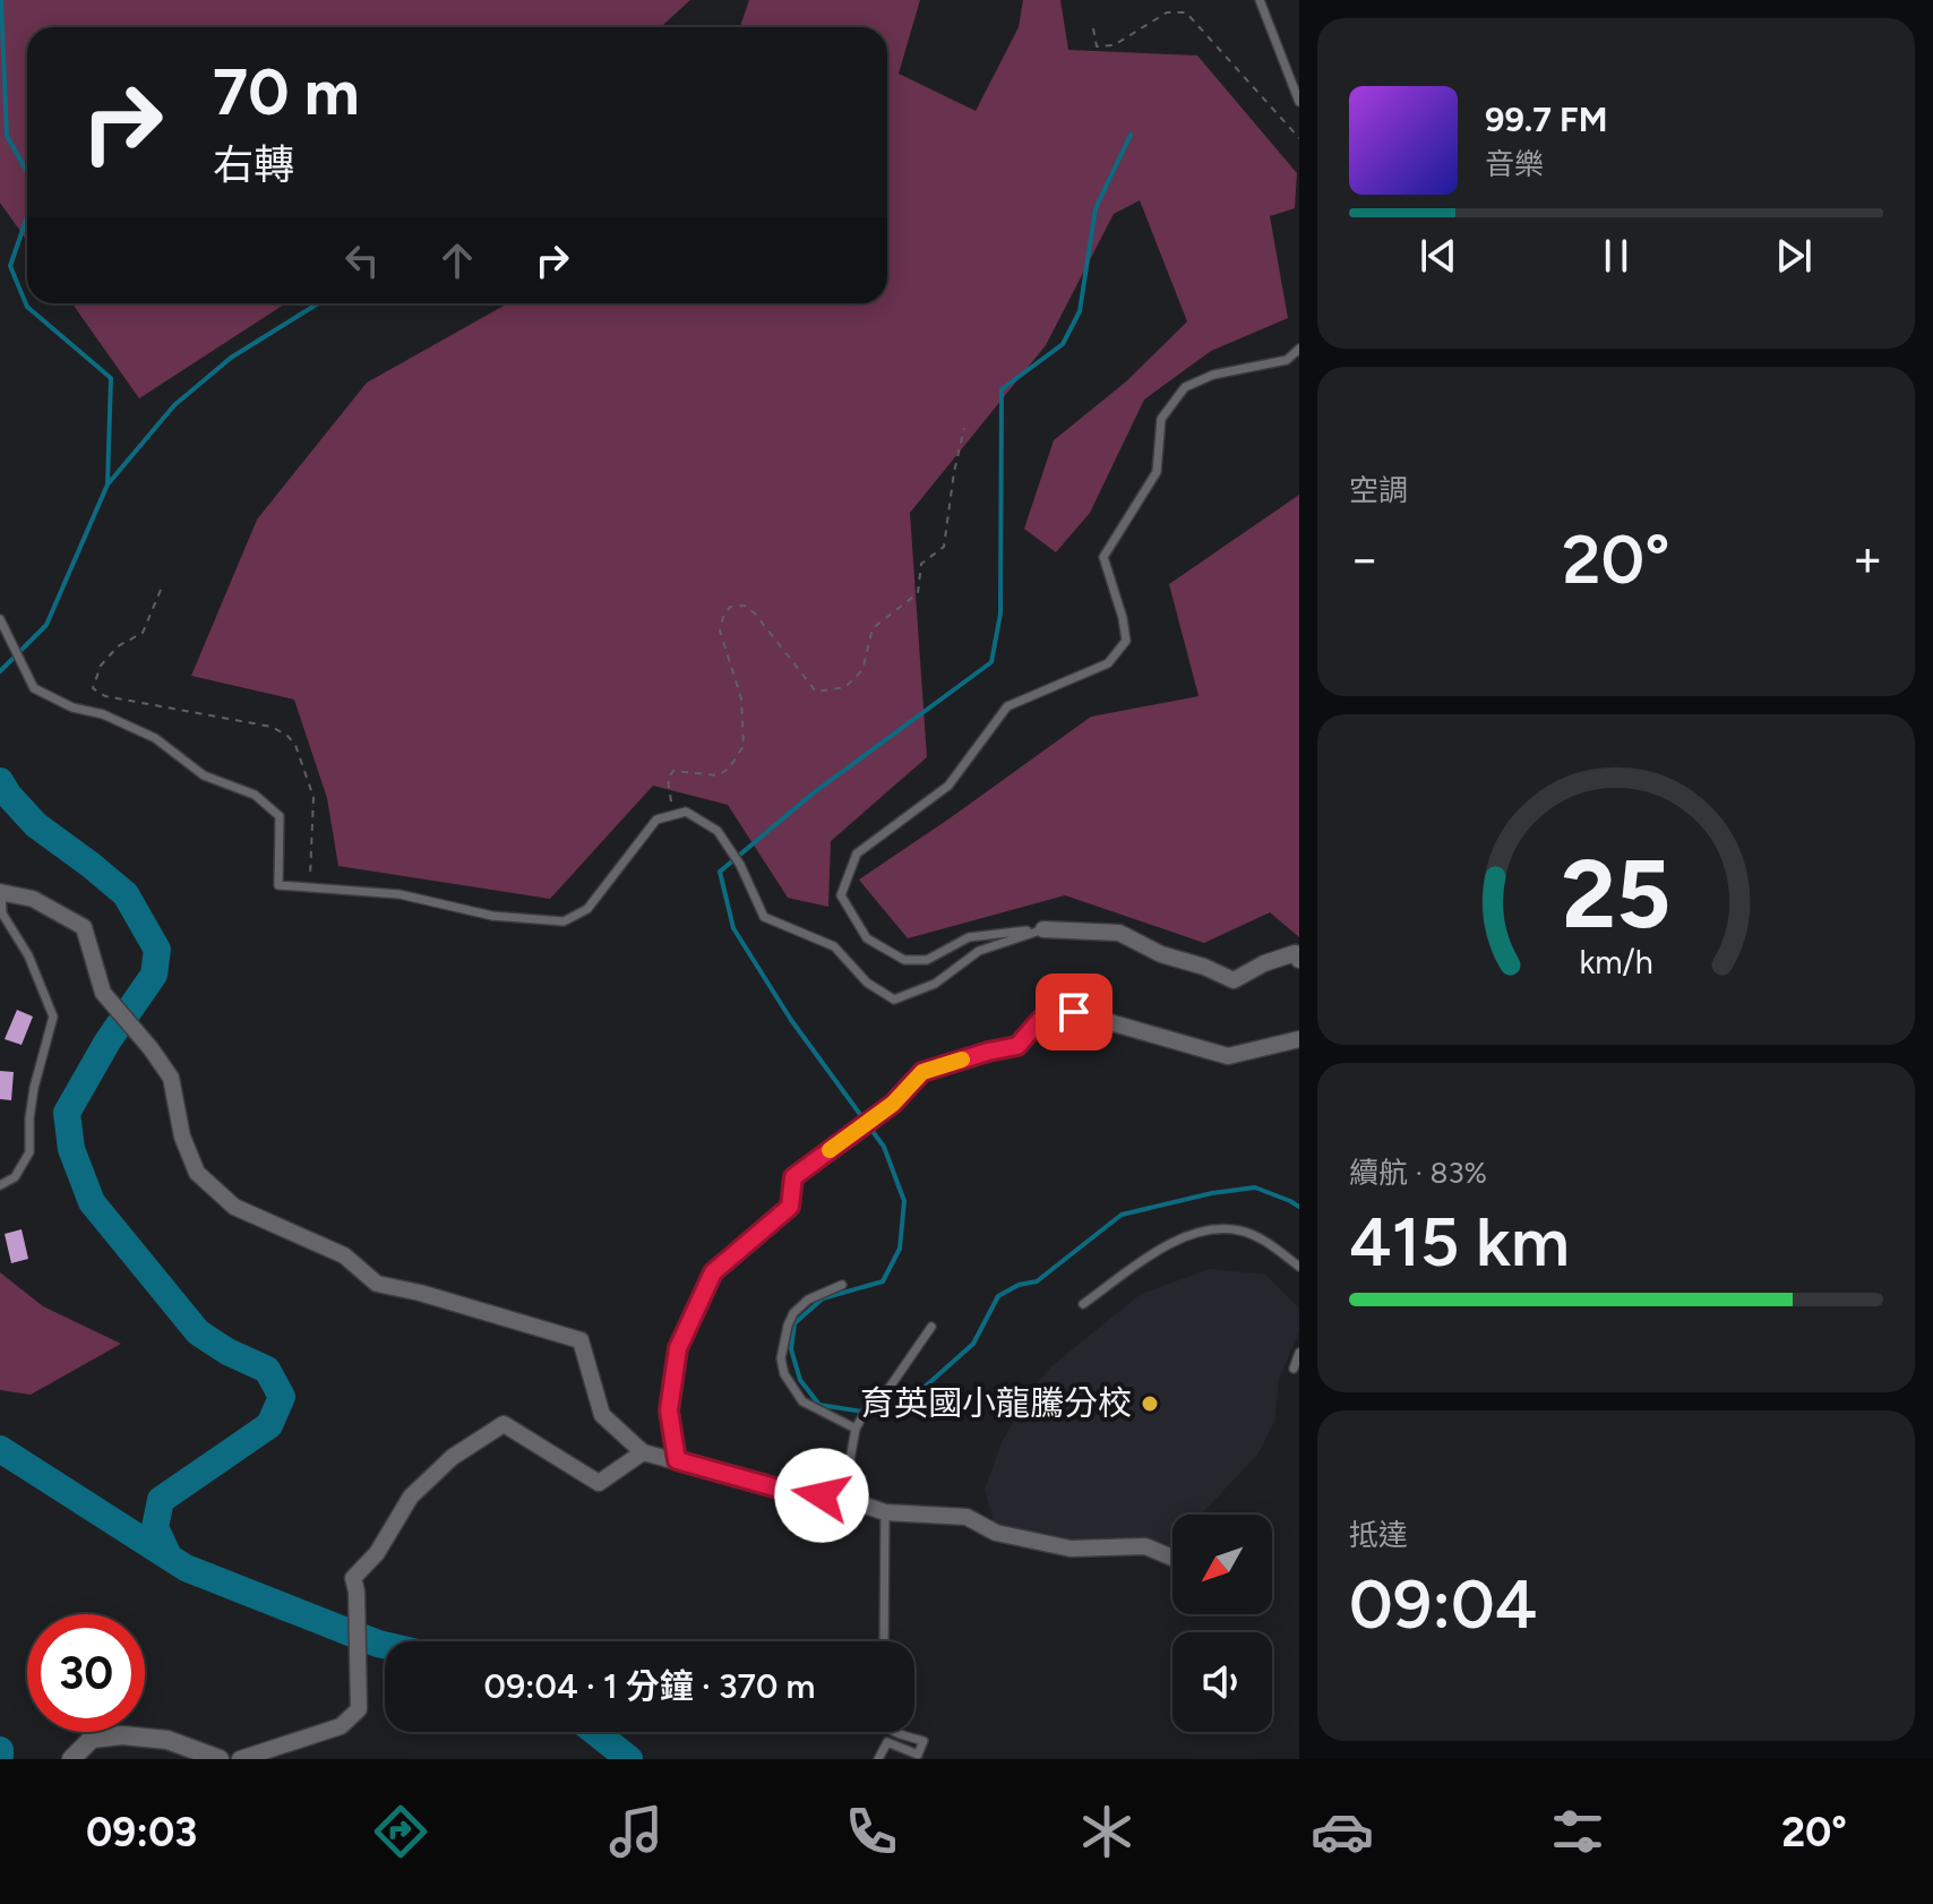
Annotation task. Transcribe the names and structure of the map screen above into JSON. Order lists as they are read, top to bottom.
{
  "places": ["育英國小龍騰分校"],
  "north": "bottom left",
  "page": {
    "turn": ["70 m", "右轉"],
    "song": ["99.7 FM", "音樂"],
    "tile": [
      "空調",
      ["續航 · 83%", "415 km"],
      ["抵達", "09:04"]
    ],
    "heat": ["−", "20°", "+"],
    "limit": "30",
    "trip": "09:04 · 1 分鐘 · 370 m",
    "tabs": ["09:03", "20°"],
    "gauge": ["25", "km/h"]
  }
}
